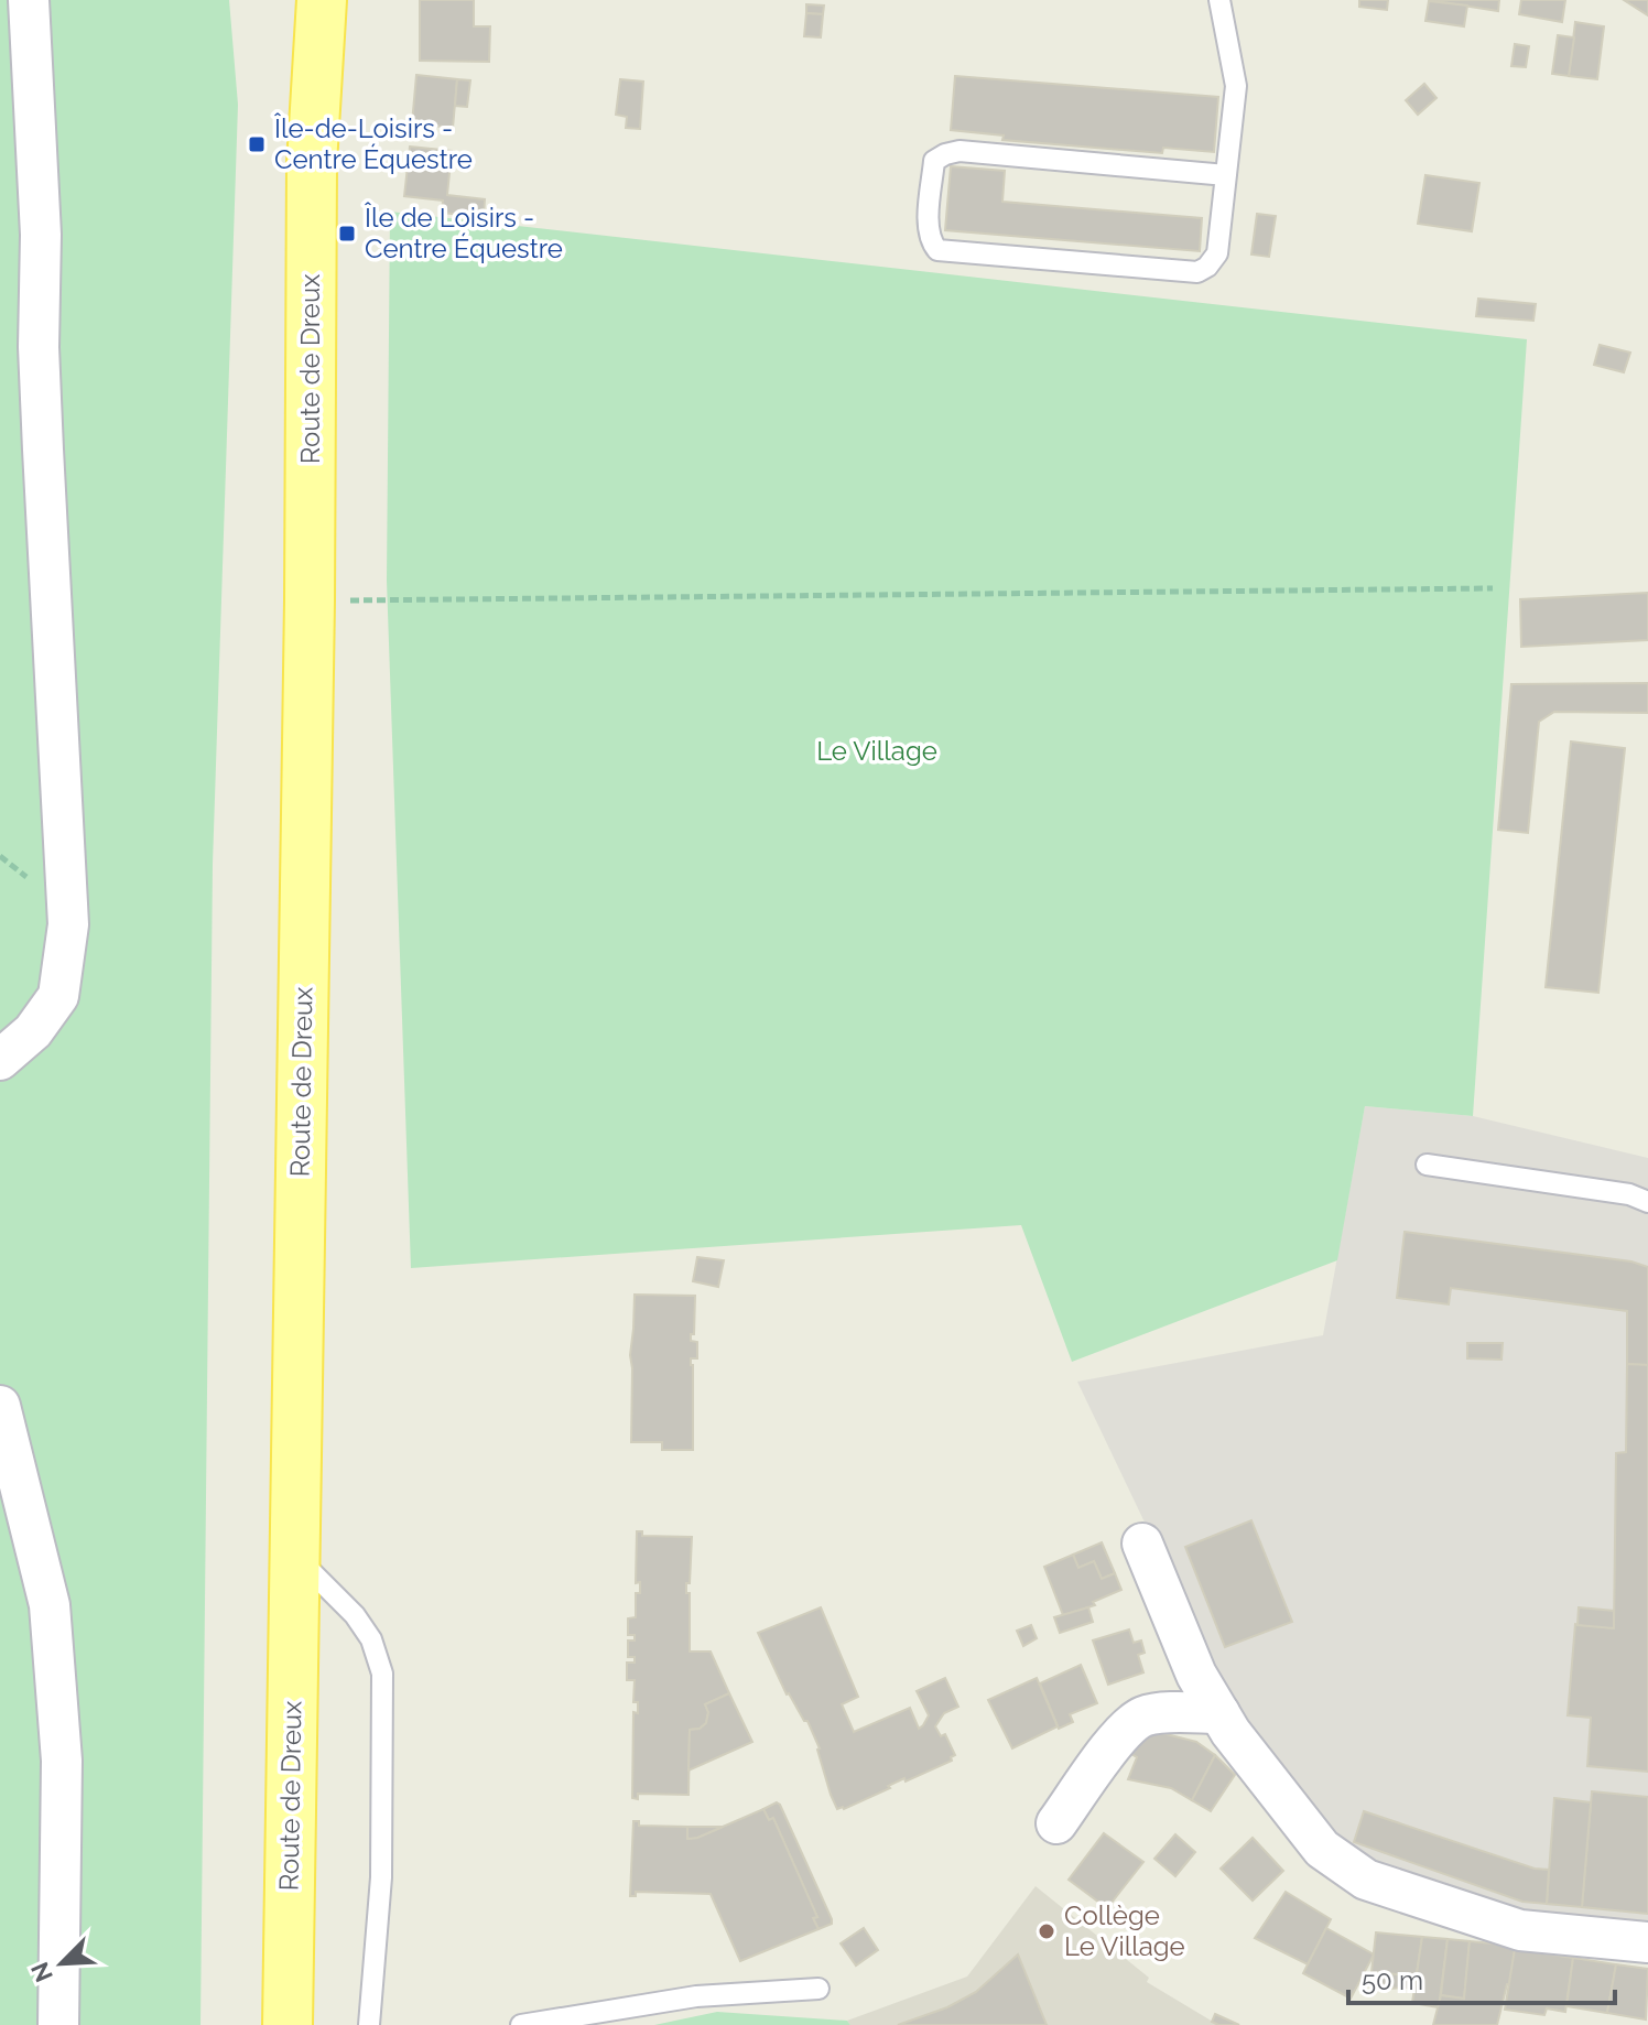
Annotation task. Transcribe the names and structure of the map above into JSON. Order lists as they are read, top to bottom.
{
  "streets": {
    "main road": ["Route de Dreux"]
  },
  "parks": ["Le Village"],
  "places": {
    "transit": ["Île-de-Loisirs - Centre Équestre", "Île de Loisirs - Centre Équestre"],
    "other": ["Collège Le Village"]
  },
  "scale_bar": "50 m",
  "north": "bottom left"
}
